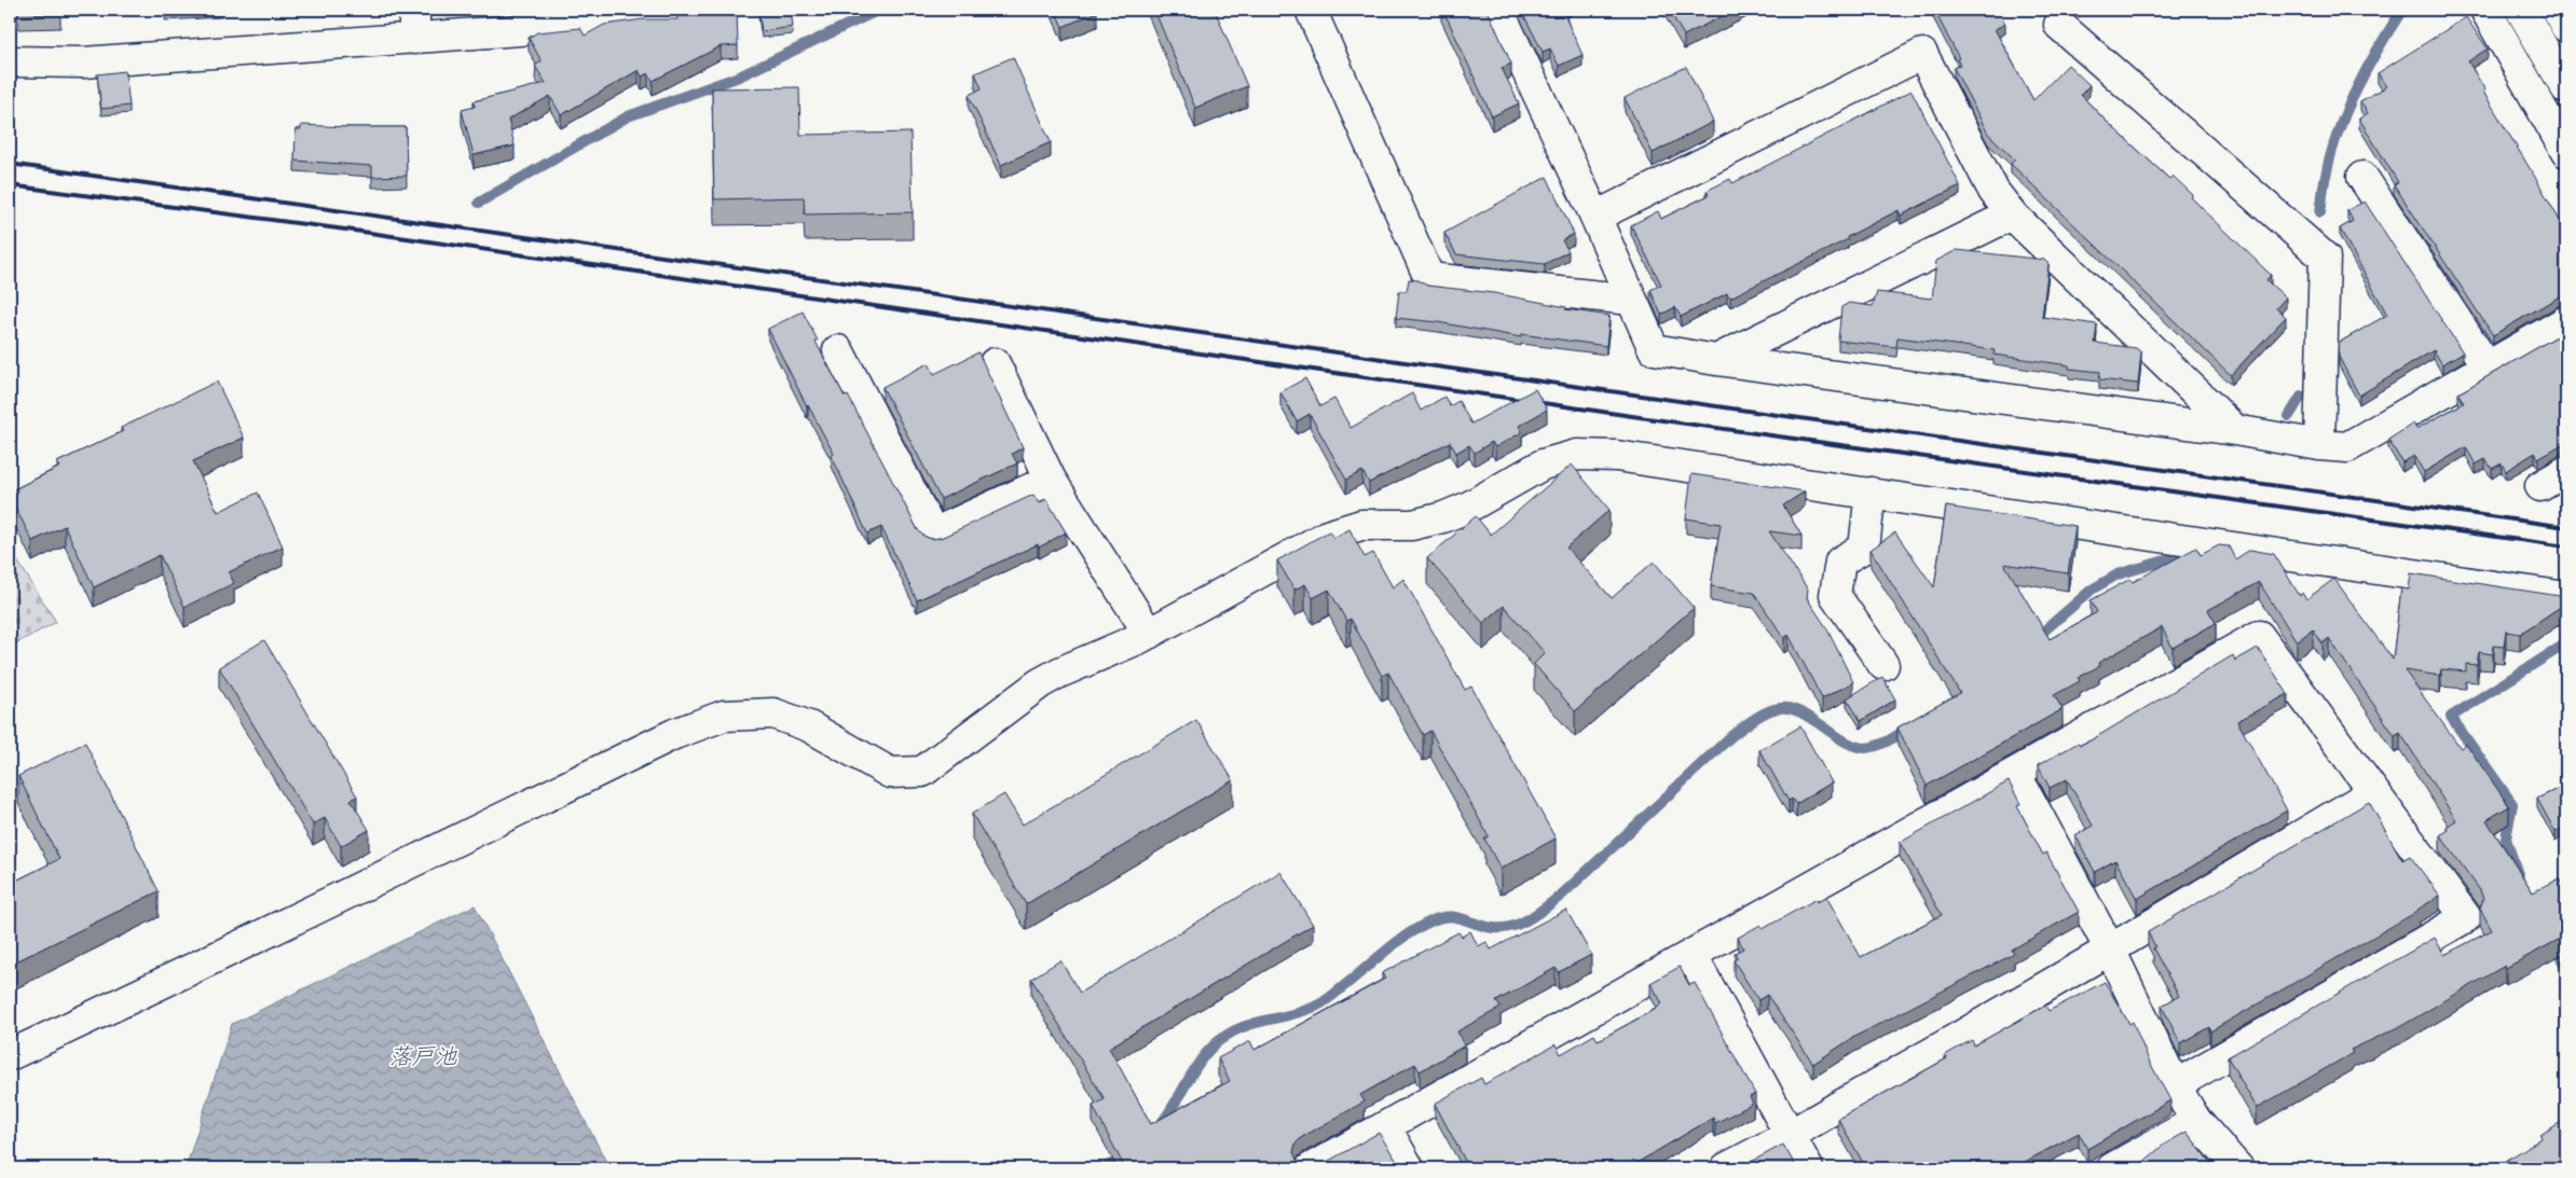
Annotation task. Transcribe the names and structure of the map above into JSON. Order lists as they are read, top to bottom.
{
  "water": ["落戸池"]
}
